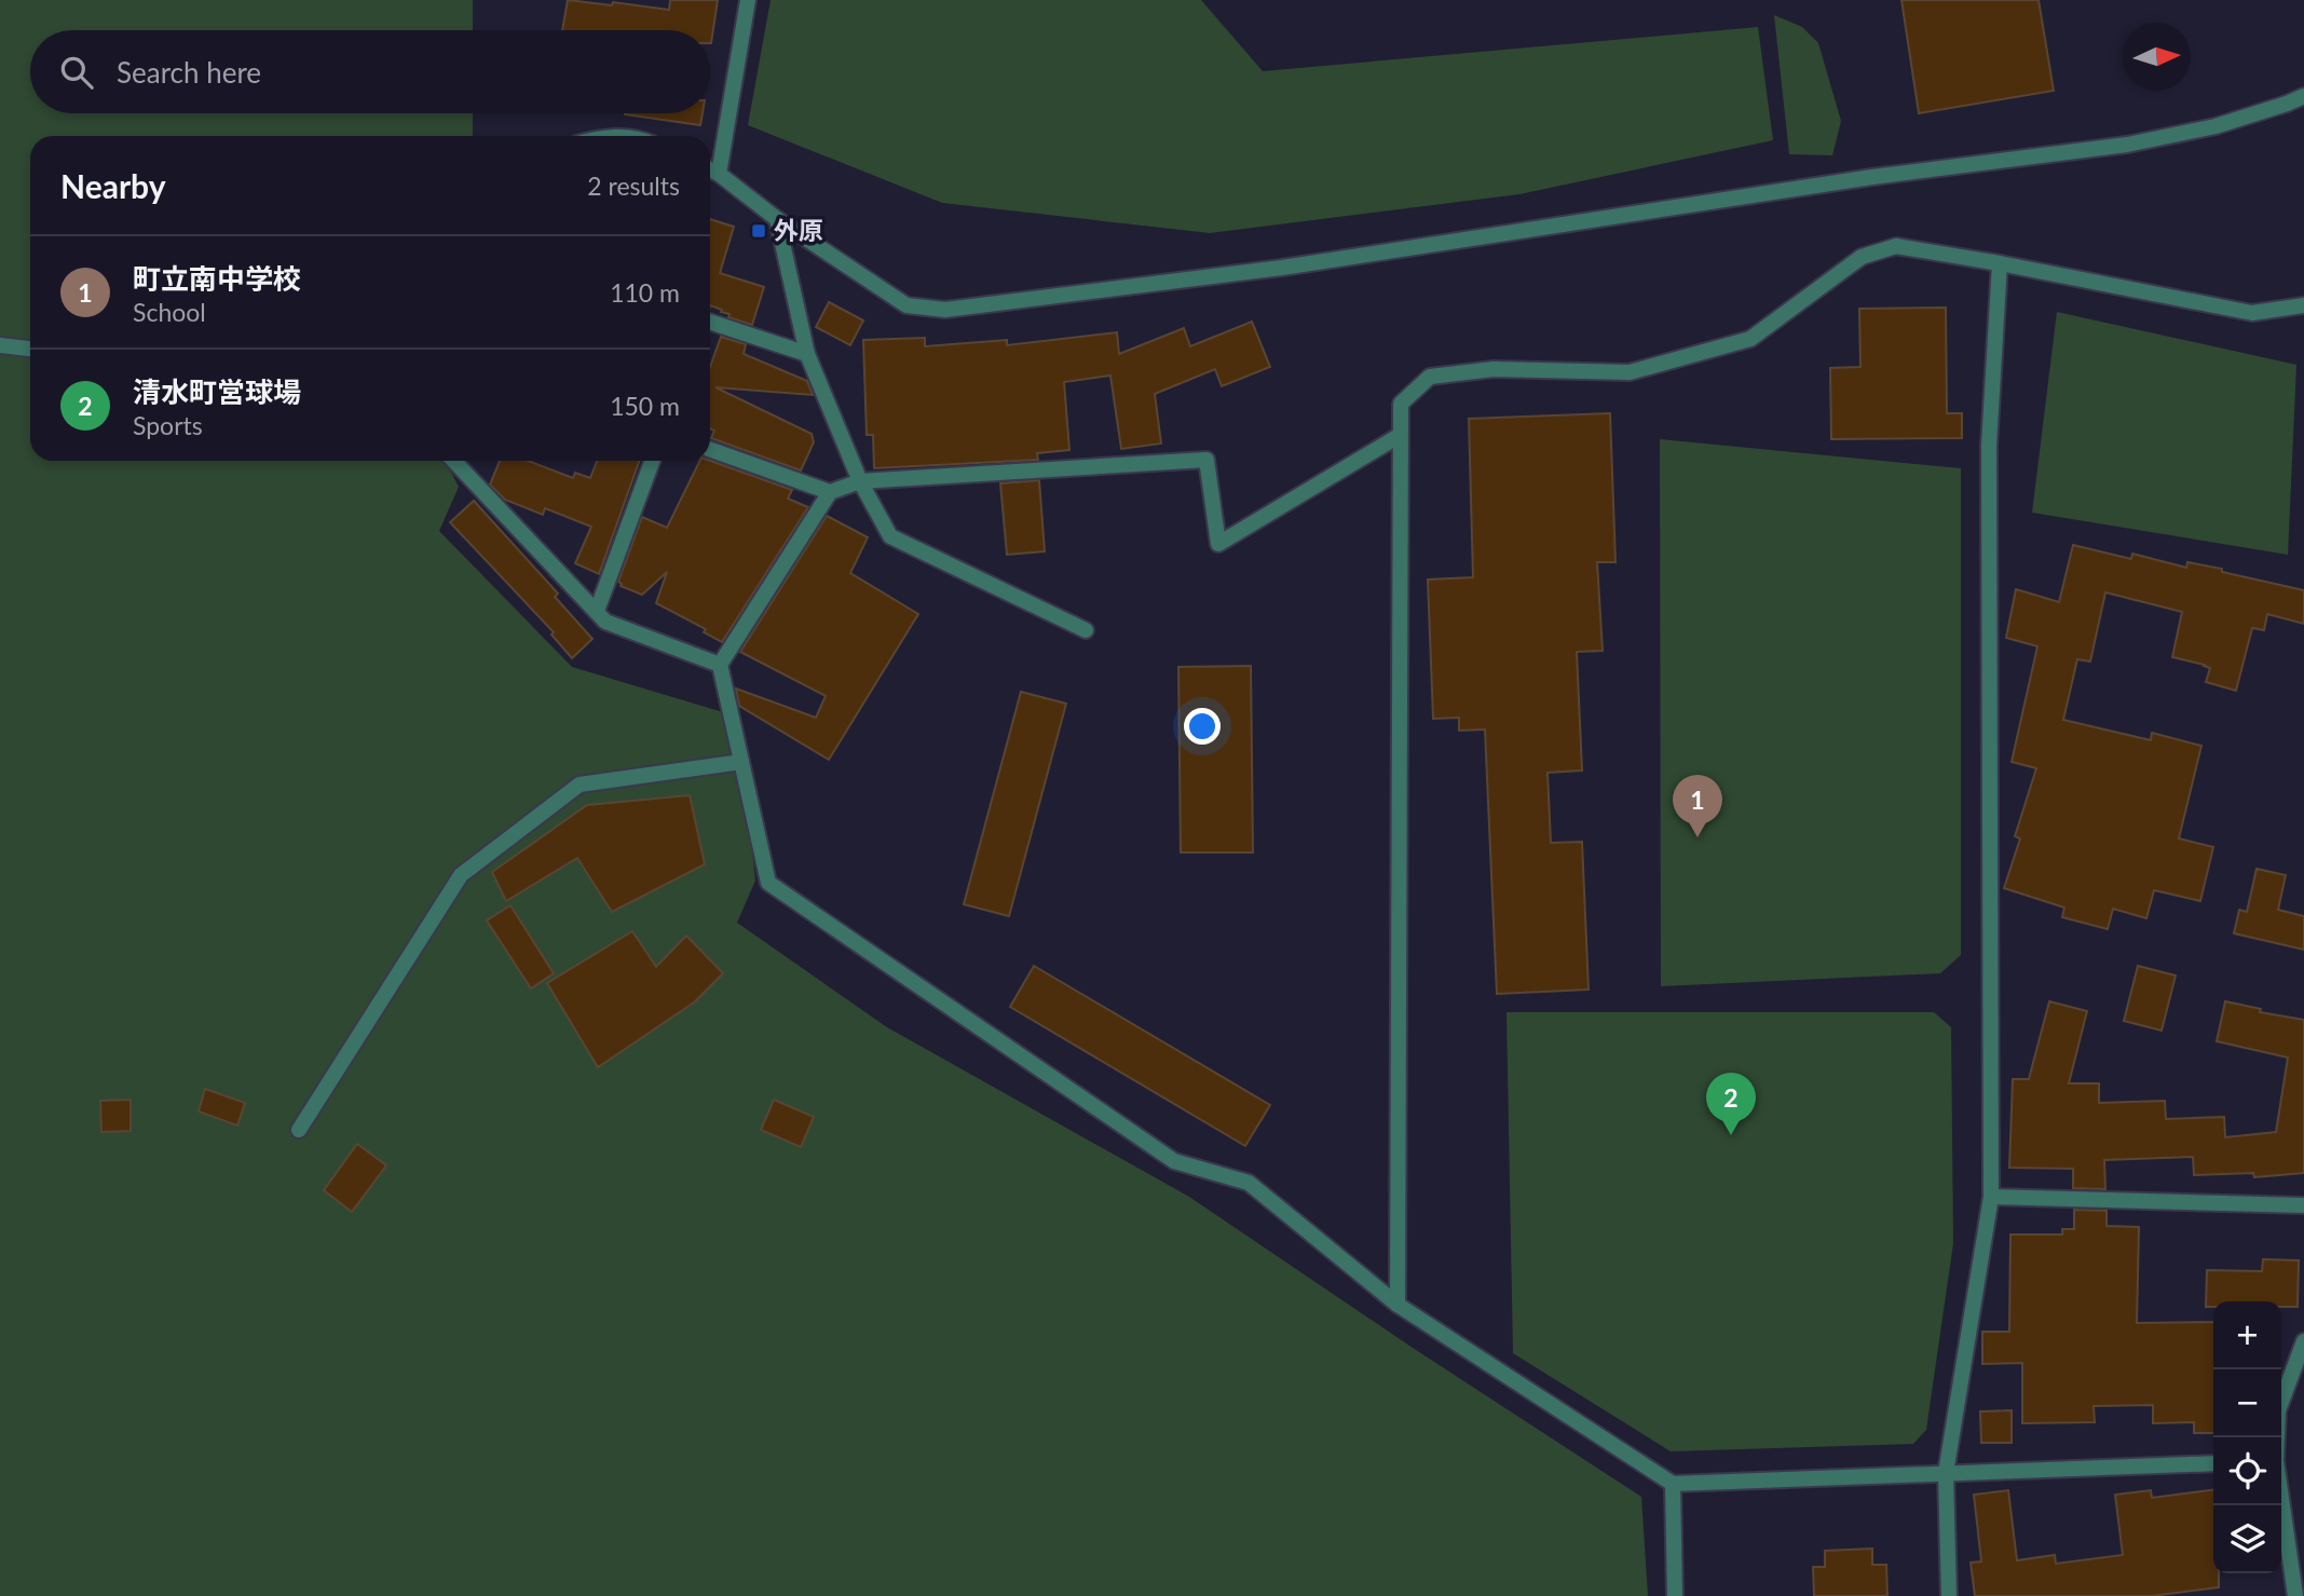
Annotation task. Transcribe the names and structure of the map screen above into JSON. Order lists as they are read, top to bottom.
{
  "places": {
    "transit": ["外原"]
  },
  "north": "right",
  "page": {
    "search": "Search here",
    "heading": ["Nearby", "2 results"],
    "list": [
      {
        "mark": "1",
        "name": "町立南中学校",
        "note": "School",
        "value": "110 m"
      },
      {
        "mark": "2",
        "name": "清水町営球場",
        "note": "Sports",
        "value": "150 m"
      }
    ],
    "pins": ["1", "2"],
    "map_buttons": ["+", "−"]
  }
}
